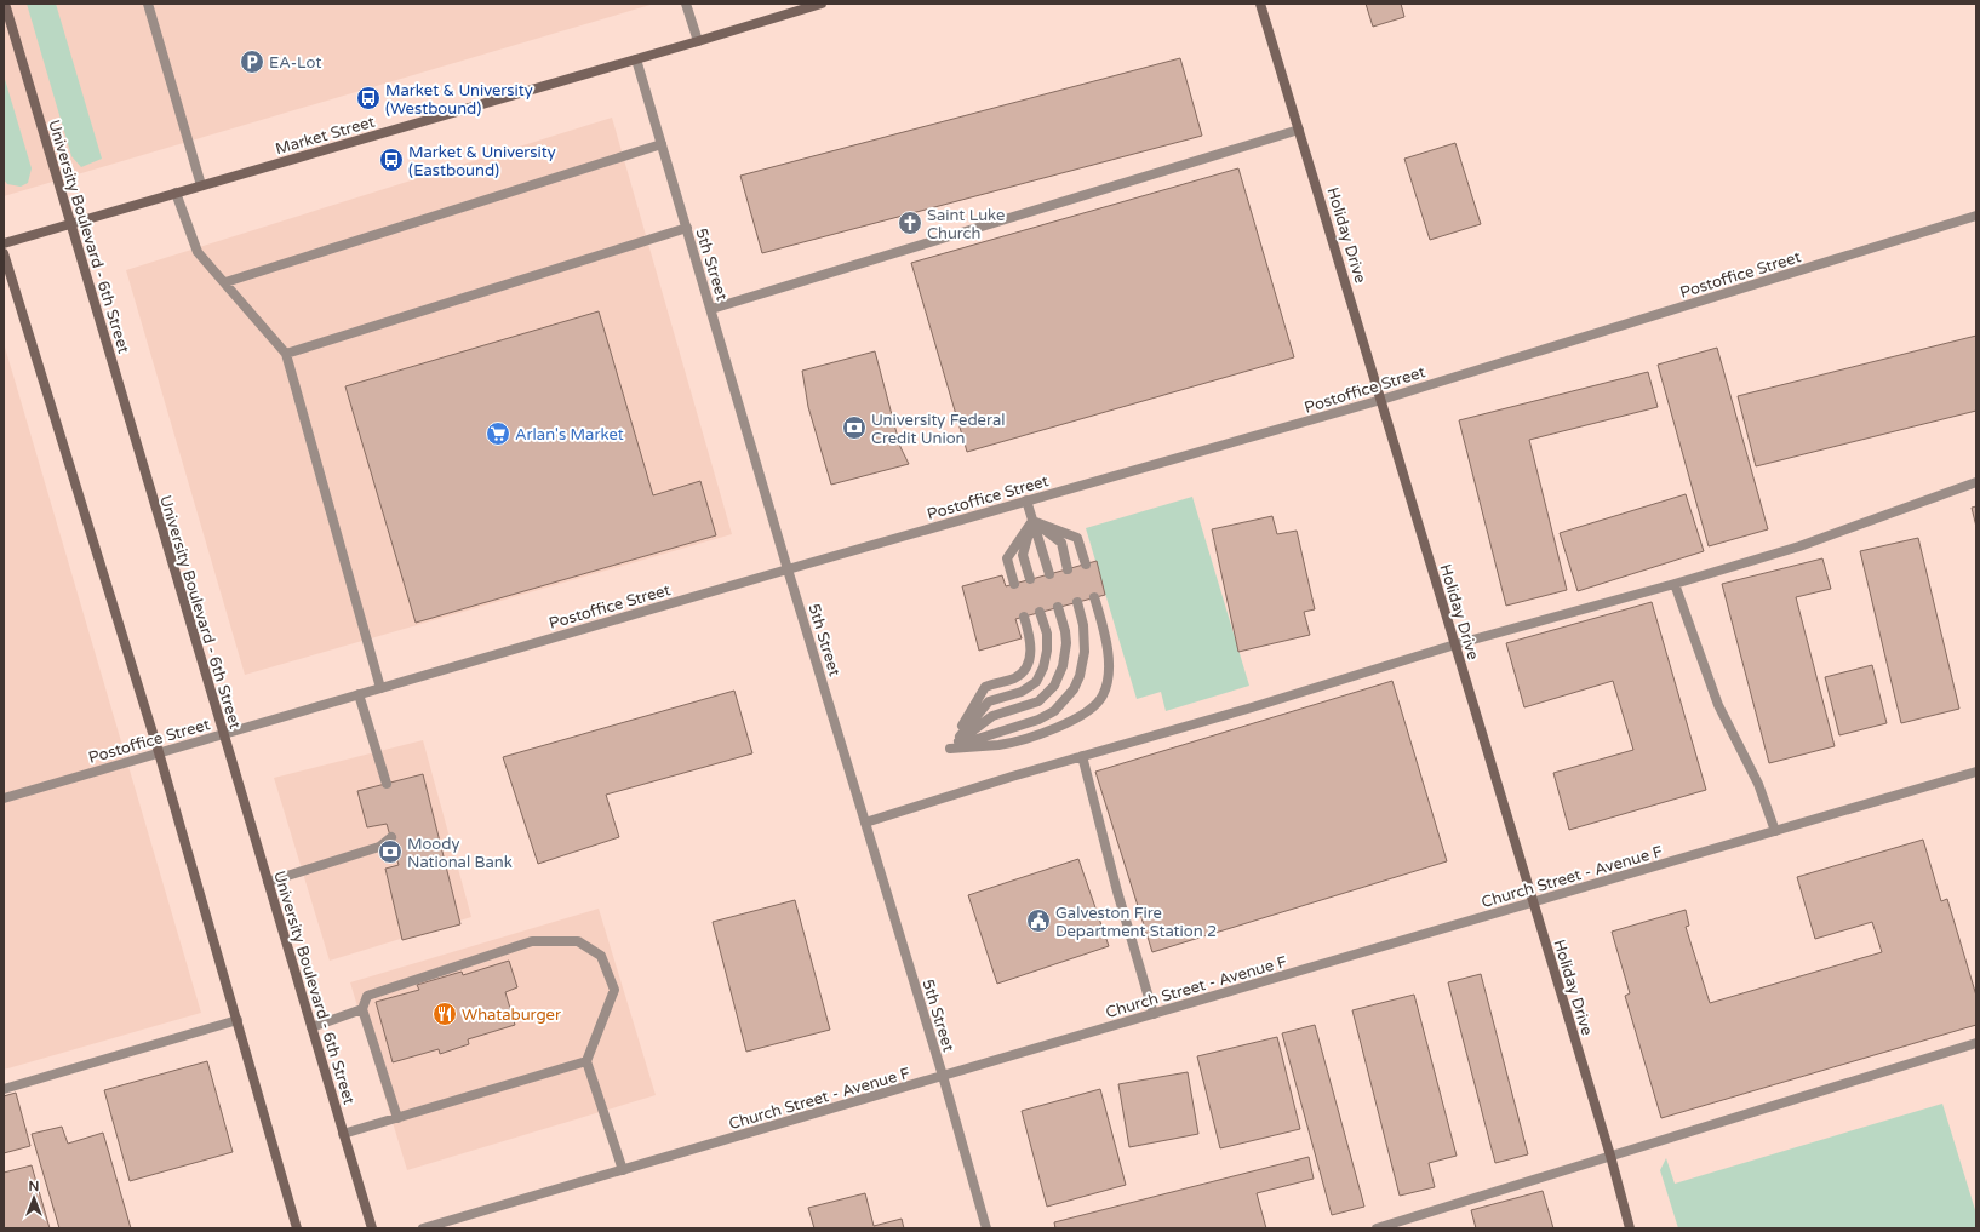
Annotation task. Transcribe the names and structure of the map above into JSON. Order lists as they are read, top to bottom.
{
  "streets": {
    "street": [
      "Market Street",
      "Holiday Drive",
      "University Boulevard - 6th Street",
      "5th Street",
      "Postoffice Street",
      "Church Street - Avenue F"
    ]
  },
  "crossings": [
    ["Market Street", "University Boulevard - 6th Street"],
    ["Market Street", "5th Street"],
    ["Holiday Drive", "Postoffice Street"],
    ["Holiday Drive", "Church Street - Avenue F"],
    ["University Boulevard - 6th Street", "Postoffice Street"],
    ["5th Street", "Postoffice Street"],
    ["5th Street", "Church Street - Avenue F"]
  ],
  "places": {
    "parking": ["EA-Lot"],
    "bus stop": ["Market & University (Westbound)", "Market & University (Eastbound)"],
    "church": ["Saint Luke Church"],
    "bank": ["University Federal Credit Union", "Moody National Bank"],
    "supermarket": ["Arlan's Market"],
    "public building": ["Galveston Fire Department Station 2"],
    "restaurant": ["Whataburger"]
  },
  "north": "top"
}
